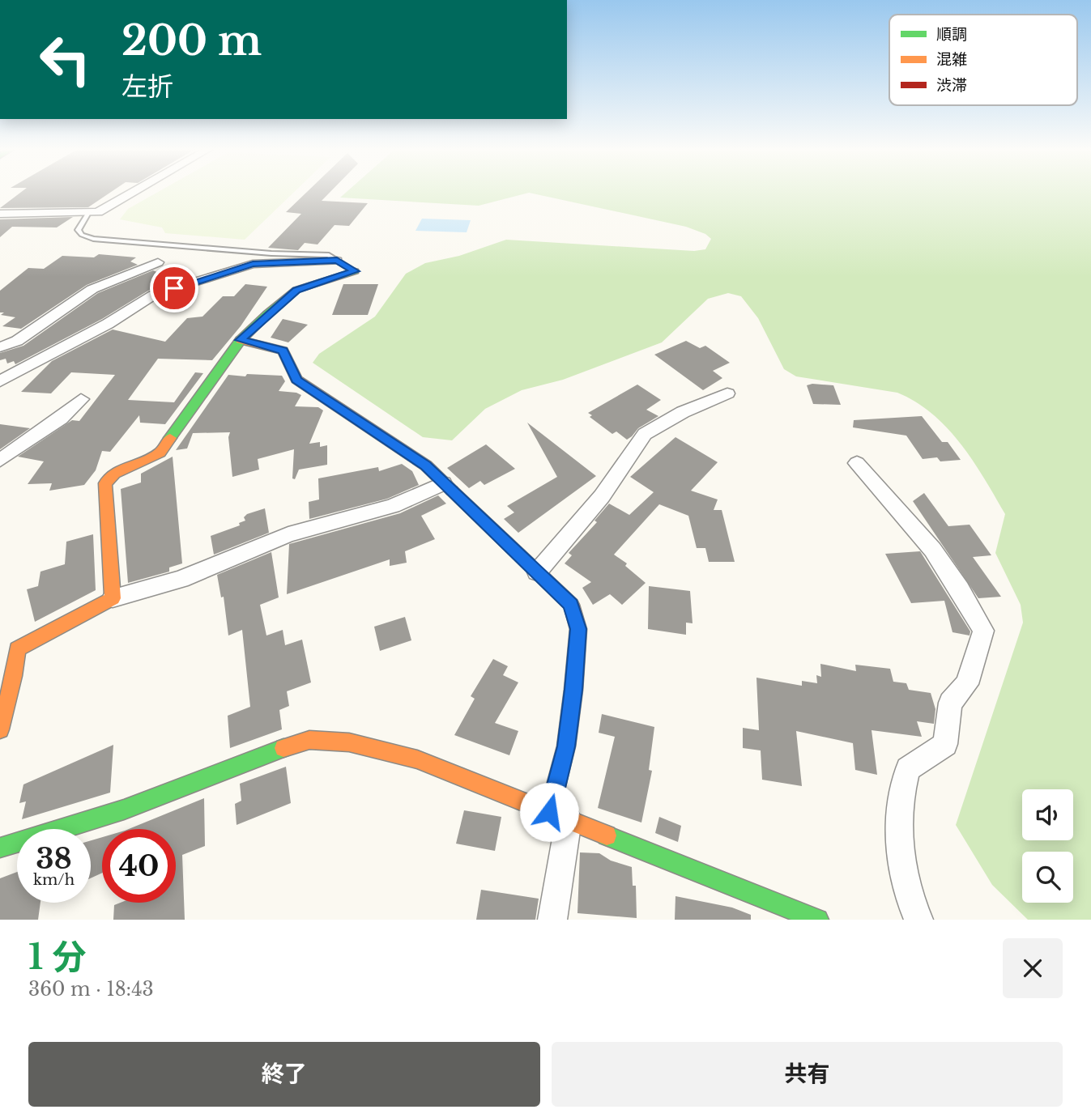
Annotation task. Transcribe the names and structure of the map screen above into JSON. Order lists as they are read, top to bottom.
{
  "legend": ["順調", "混雑", "渋滞"],
  "page": {
    "turn": ["200 m", "左折"],
    "speed": "38 km/h",
    "limit": "40",
    "heading": ["1 分", "360 m · 18:43"],
    "buttons": ["終了", "共有"]
  }
}
